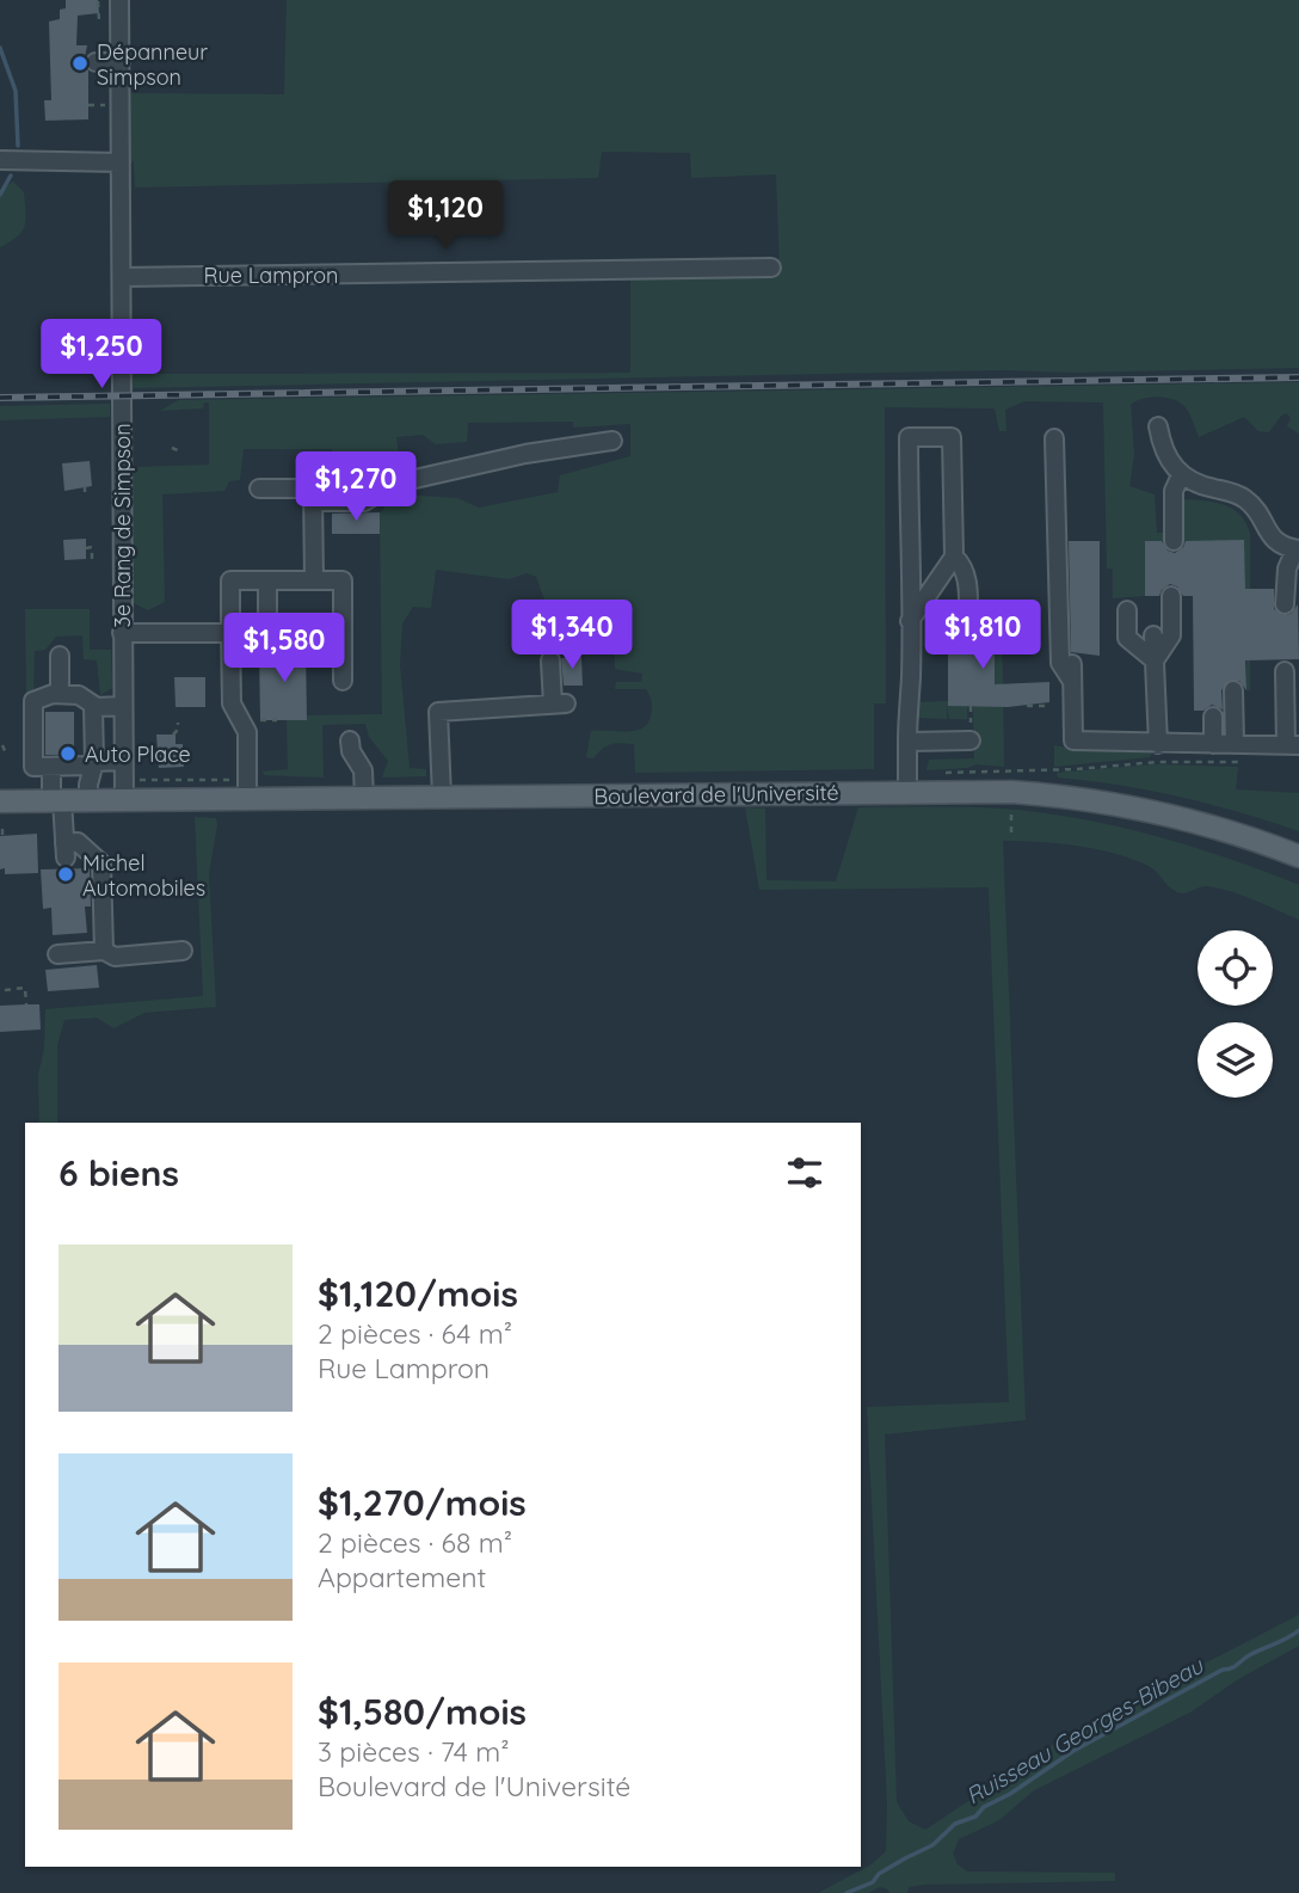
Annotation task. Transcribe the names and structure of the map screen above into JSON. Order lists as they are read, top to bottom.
{
  "streets": {
    "main road": ["Boulevard de l'Université"],
    "street": ["Rue Lampron", "3e Rang de Simpson"]
  },
  "crossings": [
    ["Rue Lampron", "3e Rang de Simpson"],
    ["3e Rang de Simpson", "Boulevard de l'Université"]
  ],
  "water": ["Ruisseau Georges-Bibeau"],
  "places": ["Dépanneur Simpson", "Auto Place", "Michel Automobiles"],
  "page": {
    "price": [
      "$1,120",
      "$1,250",
      "$1,270",
      "$1,340",
      "$1,810",
      "$1,580"
    ],
    "heading": "6 biens",
    "list": [
      {
        "name": "$1,120/mois",
        "note": "2 pièces · 64 m² · Rue Lampron"
      },
      {
        "name": "$1,270/mois",
        "note": "2 pièces · 68 m² · Appartement"
      },
      {
        "name": "$1,580/mois",
        "note": "3 pièces · 74 m² · Boulevard de l'Université"
      }
    ]
  }
}
